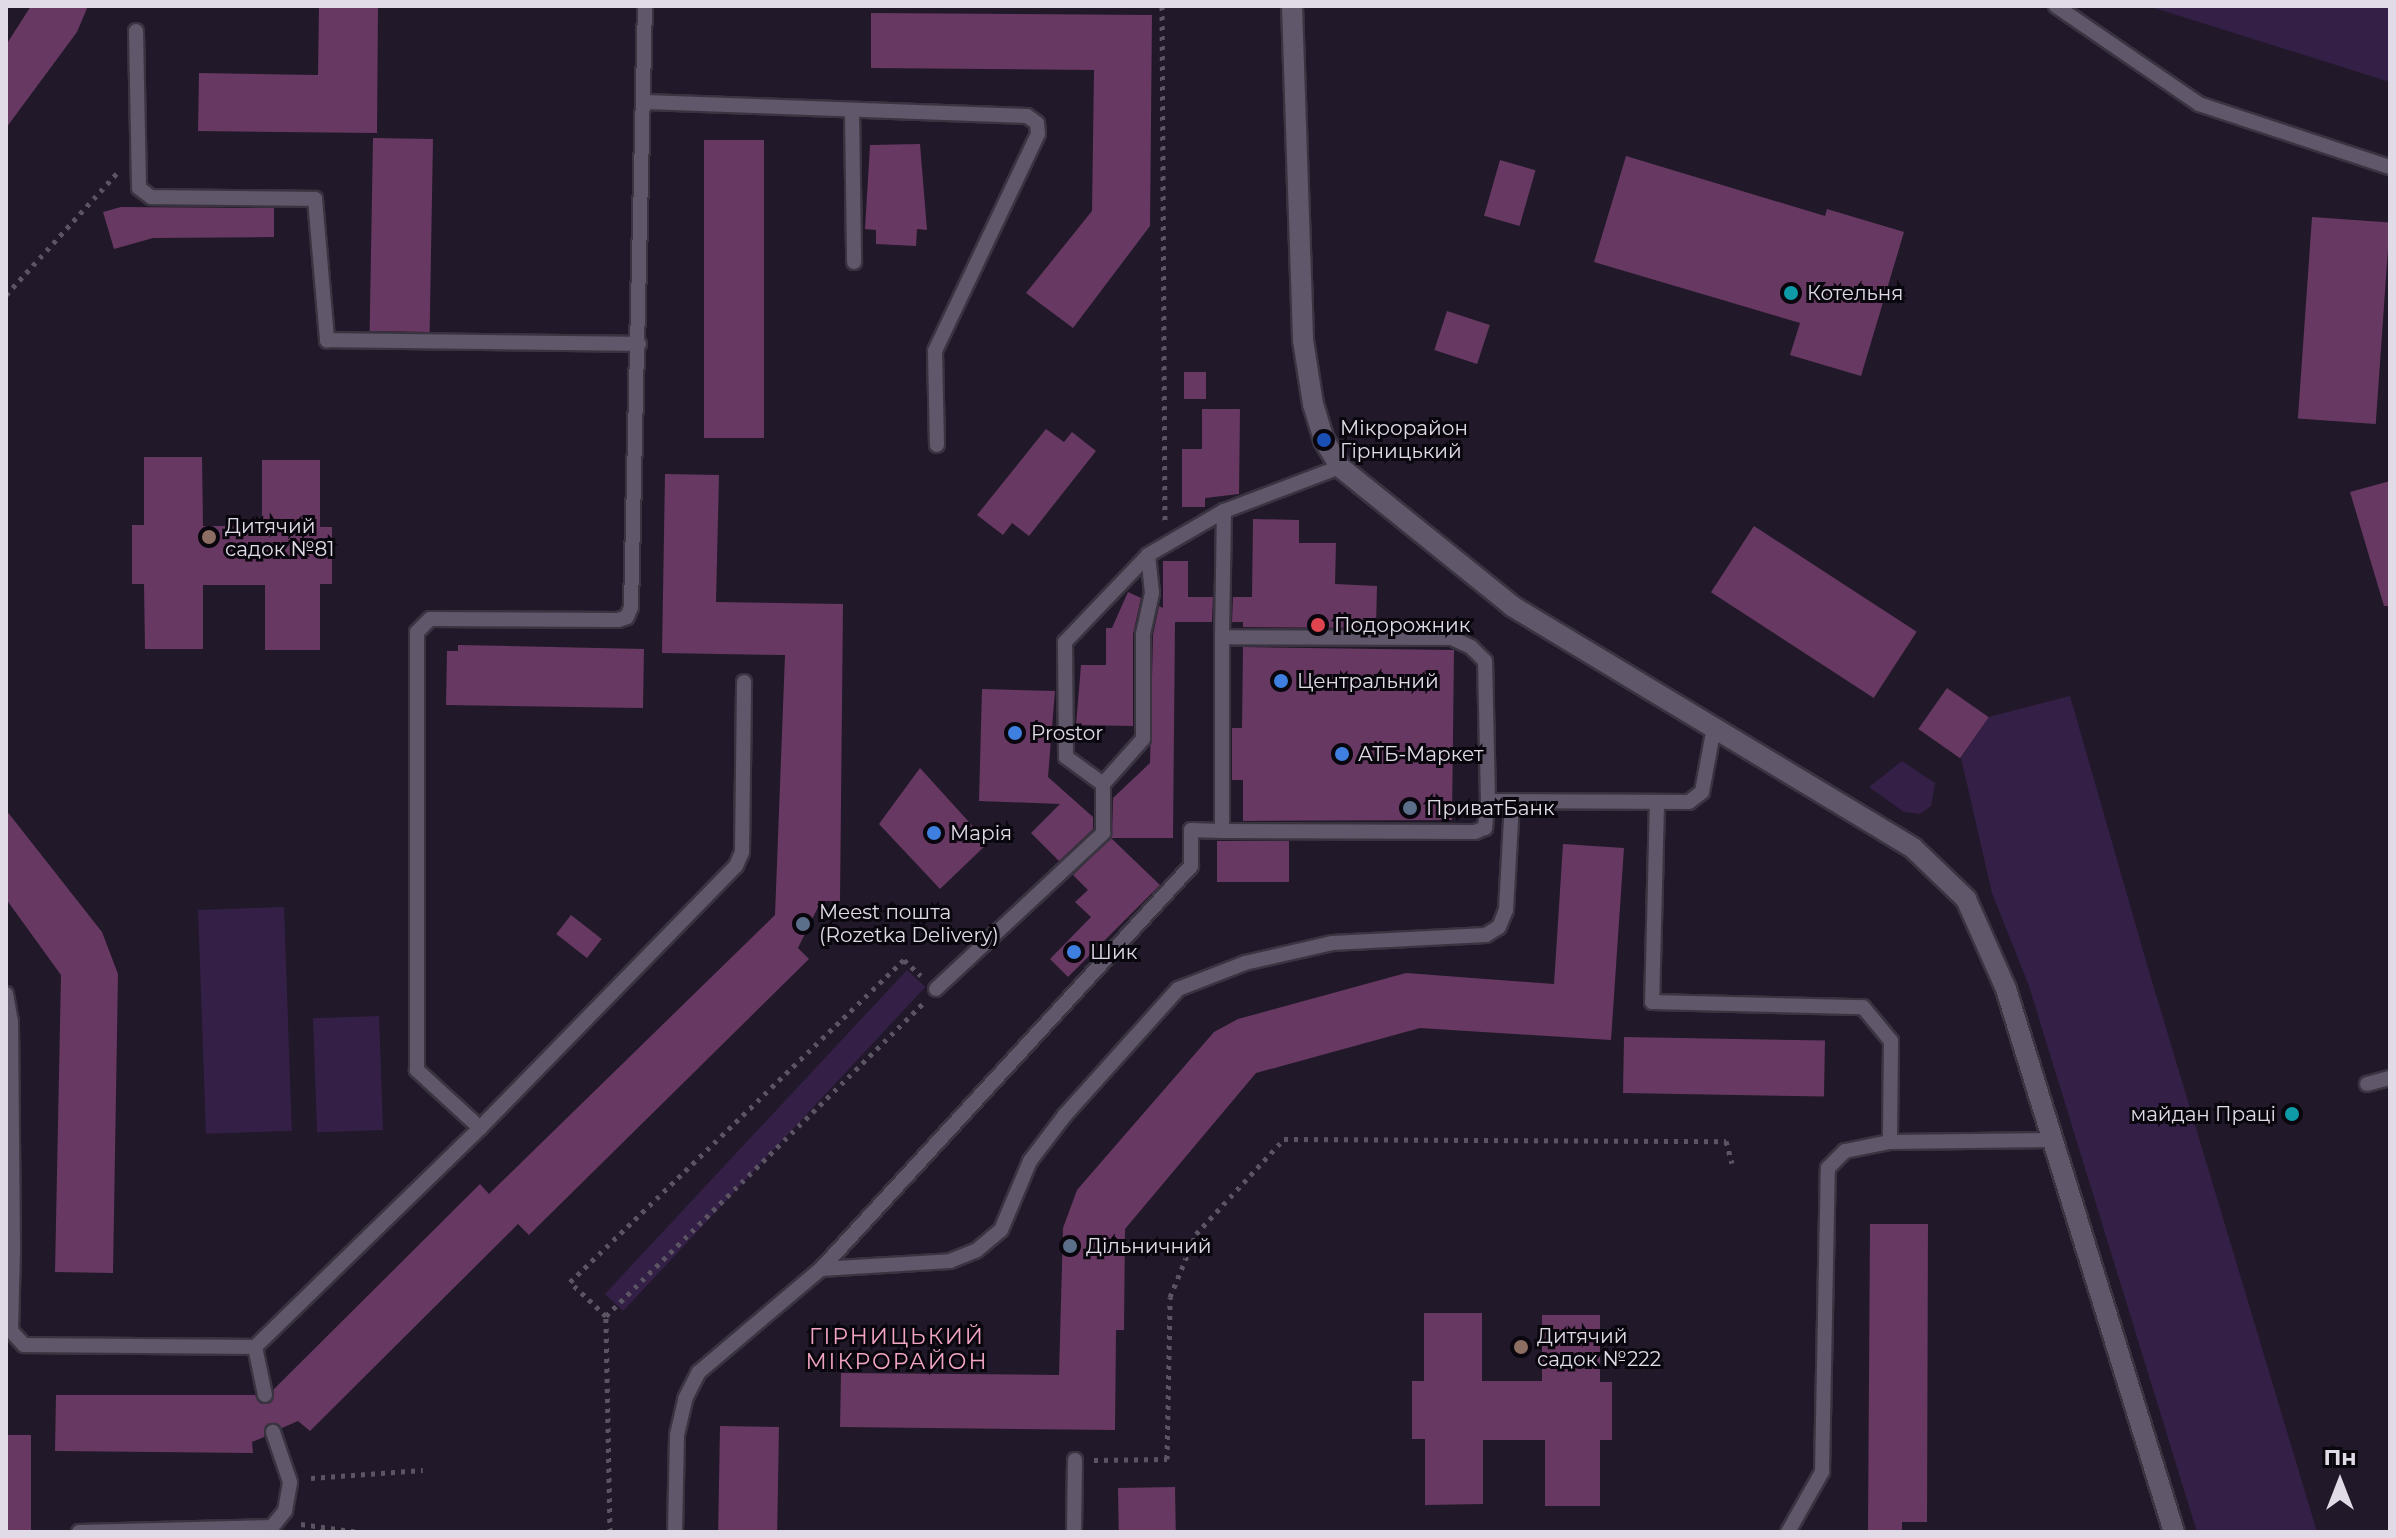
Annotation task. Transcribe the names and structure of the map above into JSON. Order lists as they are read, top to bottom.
{
  "districts": ["ГІРНИЦЬКИЙ МІКРОРАЙОН"],
  "places": [
    "Котельня",
    "Мiкрорайон Гiрницький",
    "Дитячий садок №81",
    "Подорожник",
    "Центральний",
    "Prostor",
    "АТБ-Маркет",
    "ПриватБанк",
    "Марія",
    "Meest пошта (Rozetka Delivery)",
    "Шик",
    "майдан Праці",
    "Дільничний",
    "Дитячий садок №222"
  ],
  "north": "top"
}
